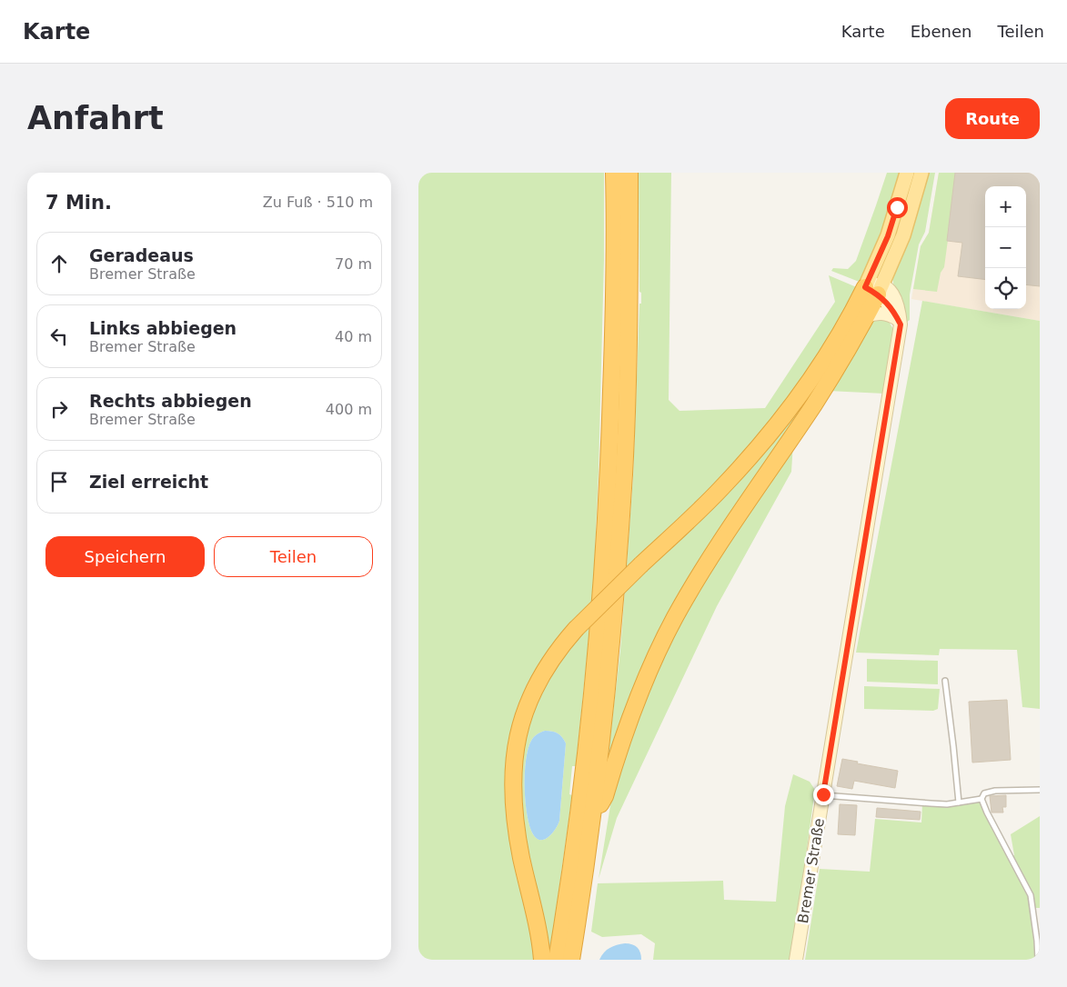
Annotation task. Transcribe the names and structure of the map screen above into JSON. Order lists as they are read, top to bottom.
{
  "streets": {
    "main road": ["Bremer Straße"]
  },
  "page": {
    "header": "Karte",
    "nav": ["Karte", "Ebenen", "Teilen"],
    "buttons": [
      "Route",
      ["Speichern", "Teilen"]
    ],
    "title": "Anfahrt",
    "heading": ["7 Min.", "Zu Fuß · 510 m"],
    "map_buttons": ["+", "−"],
    "list": [
      ["Geradeaus", "Bremer Straße", "70 m"],
      ["Links abbiegen", "Bremer Straße", "40 m"],
      ["Rechts abbiegen", "Bremer Straße", "400 m"],
      "Ziel erreicht"
    ]
  }
}
